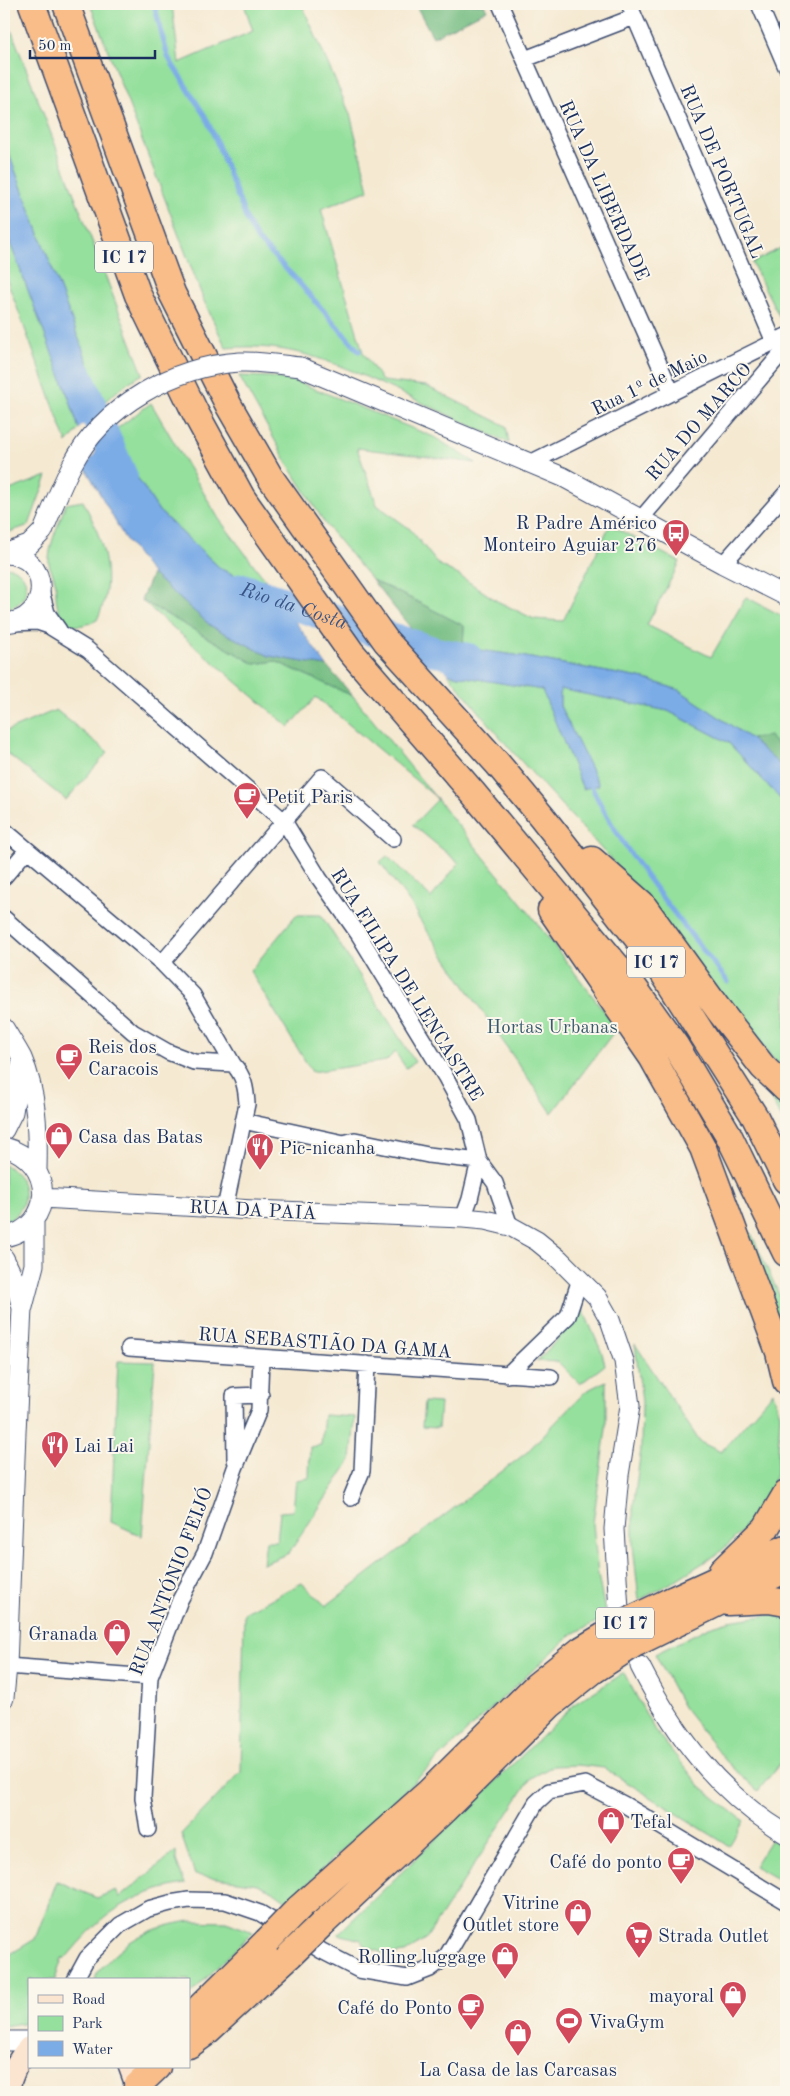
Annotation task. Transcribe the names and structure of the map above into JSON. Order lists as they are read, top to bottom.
{
  "streets": {
    "highway": ["IC 17"],
    "street": [
      "RUA DE PORTUGAL",
      "RUA DA LIBERDADE",
      "Rua 1º de Maio",
      "RUA DO MARCO",
      "RUA FILIPA DE LENCASTRE",
      "RUA DA PAIÃ",
      "RUA SEBASTIÃO DA GAMA",
      "RUA ANTÓNIO FEIJÓ"
    ]
  },
  "crossings": [
    ["RUA DE PORTUGAL", "RUA DA LIBERDADE"],
    ["RUA DE PORTUGAL", "Rua 1º de Maio"],
    ["RUA DE PORTUGAL", "RUA DO MARCO"],
    ["RUA DA LIBERDADE", "Rua 1º de Maio"],
    ["Rua 1º de Maio", "RUA DO MARCO"],
    ["RUA FILIPA DE LENCASTRE", "RUA DA PAIÃ"],
    ["RUA SEBASTIÃO DA GAMA", "RUA ANTÓNIO FEIJÓ"]
  ],
  "water": ["Rio da Costa"],
  "parks": ["Hortas Urbanas"],
  "places": {
    "bus stop": ["R Padre Américo Monteiro Aguiar 276"],
    "cafe": [
      "Petit Paris",
      "Reis dos Caracois",
      "Café do ponto",
      "Café do Ponto"
    ],
    "shop": [
      "Casa das Batas",
      "Granada",
      "Tefal",
      "Vitrine Outlet store",
      "Rolling luggage",
      "mayoral",
      "La Casa de las Carcasas"
    ],
    "restaurant": ["Pic-nicanha", "Lai Lai"],
    "supermarket": ["Strada Outlet"],
    "sports": ["VivaGym"]
  },
  "legend": ["Road", "Park", "Water"],
  "scale_bar": "50 m"
}
